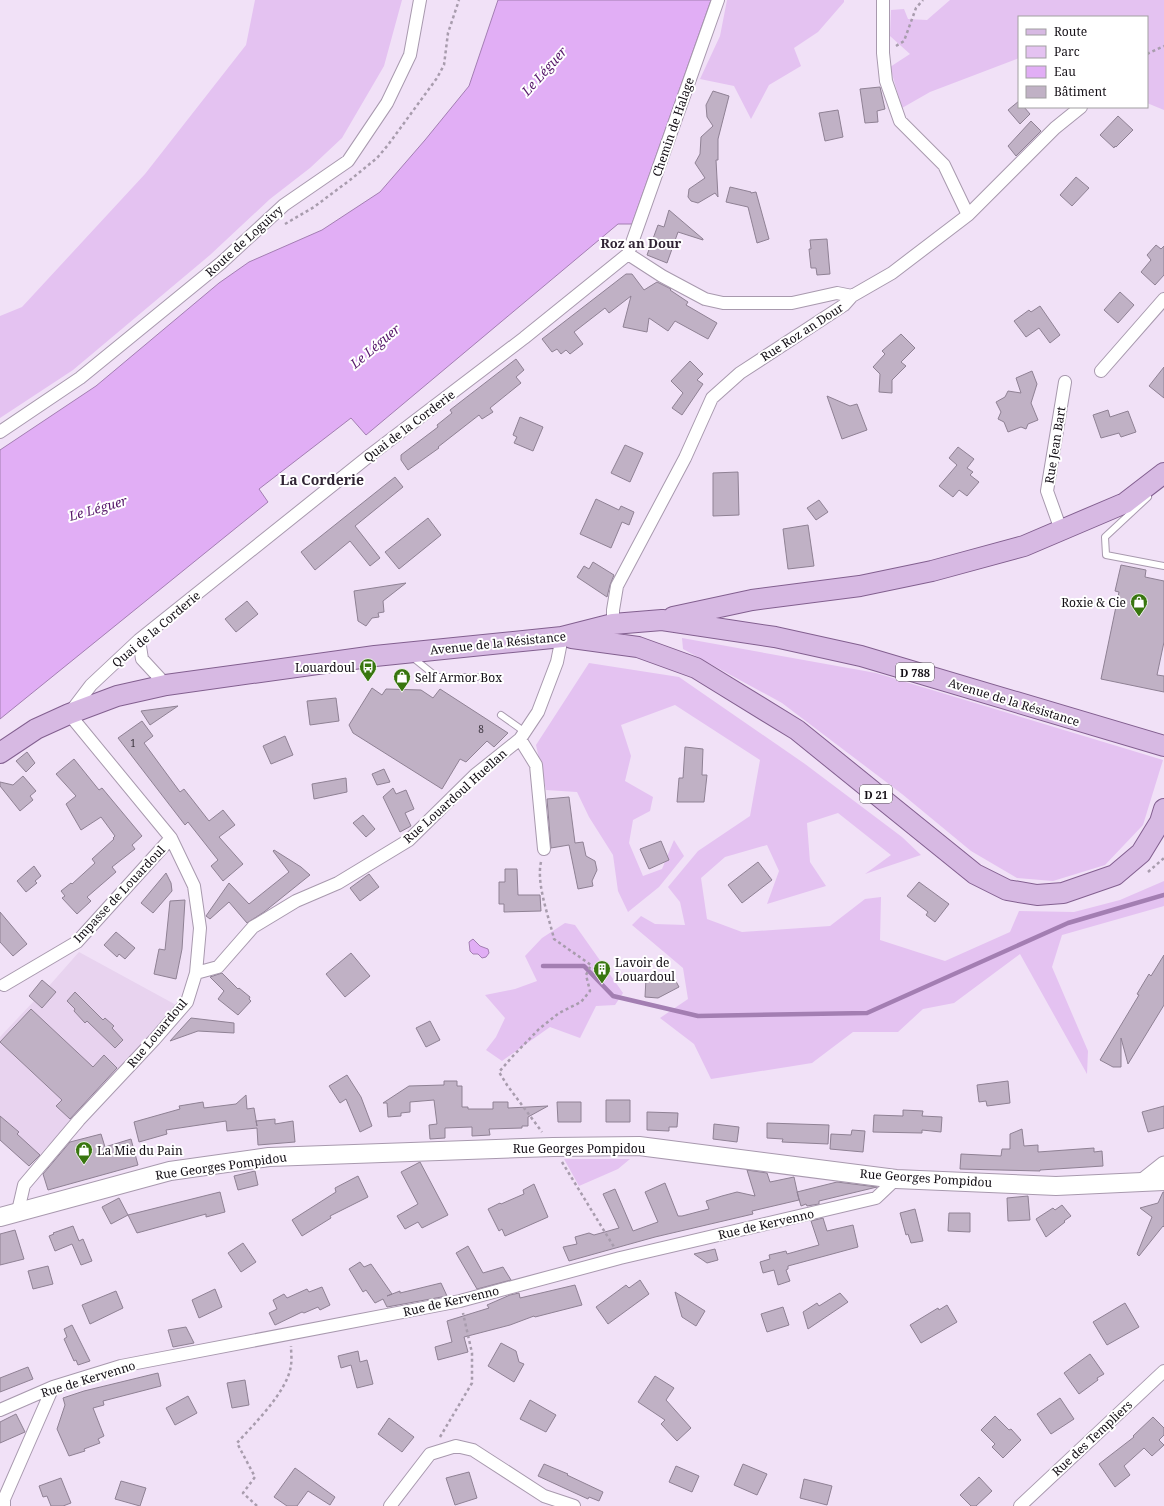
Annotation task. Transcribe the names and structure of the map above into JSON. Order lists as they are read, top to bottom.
{
  "streets": {
    "main road": [
      "Avenue de la Résistance",
      "D 788",
      "D 21",
      "Rue Georges Pompidou"
    ],
    "street": [
      "Chemin de Halage",
      "Route de Loguivy",
      "Rue Roz an Dour",
      "Quai de la Corderie",
      "Rue Jean Bart",
      "Rue Louardoul Huellan",
      "Impasse de Louardoul",
      "Rue Louardoul",
      "Rue de Kervenno",
      "Rue des Templiers"
    ]
  },
  "crossings": [
    ["Chemin de Halage", "Quai de la Corderie"],
    ["Rue Roz an Dour", "Avenue de la Résistance"],
    ["Quai de la Corderie", "Avenue de la Résistance"],
    ["Quai de la Corderie", "Rue Louardoul"],
    ["Avenue de la Résistance", "D 21"],
    ["Avenue de la Résistance", "Rue Louardoul Huellan"],
    ["Avenue de la Résistance", "Rue Louardoul"],
    ["D 21", "Rue Louardoul Huellan"],
    ["Rue Louardoul Huellan", "Rue Louardoul"],
    ["Impasse de Louardoul", "Rue Louardoul"],
    ["Rue Louardoul", "Rue Georges Pompidou"],
    ["Rue Georges Pompidou", "Rue de Kervenno"]
  ],
  "districts": ["Roz an Dour", "La Corderie"],
  "water": ["Le Léguer"],
  "places": {
    "shop": ["Roxie & Cie", "Self Armor Box", "La Mie du Pain"],
    "bus stop": ["Louardoul"],
    "building": ["Lavoir de Louardoul"]
  },
  "house_numbers": ["8", "1"],
  "legend": [
    "Route",
    "Parc",
    "Eau",
    "Bâtiment"
  ]
}
